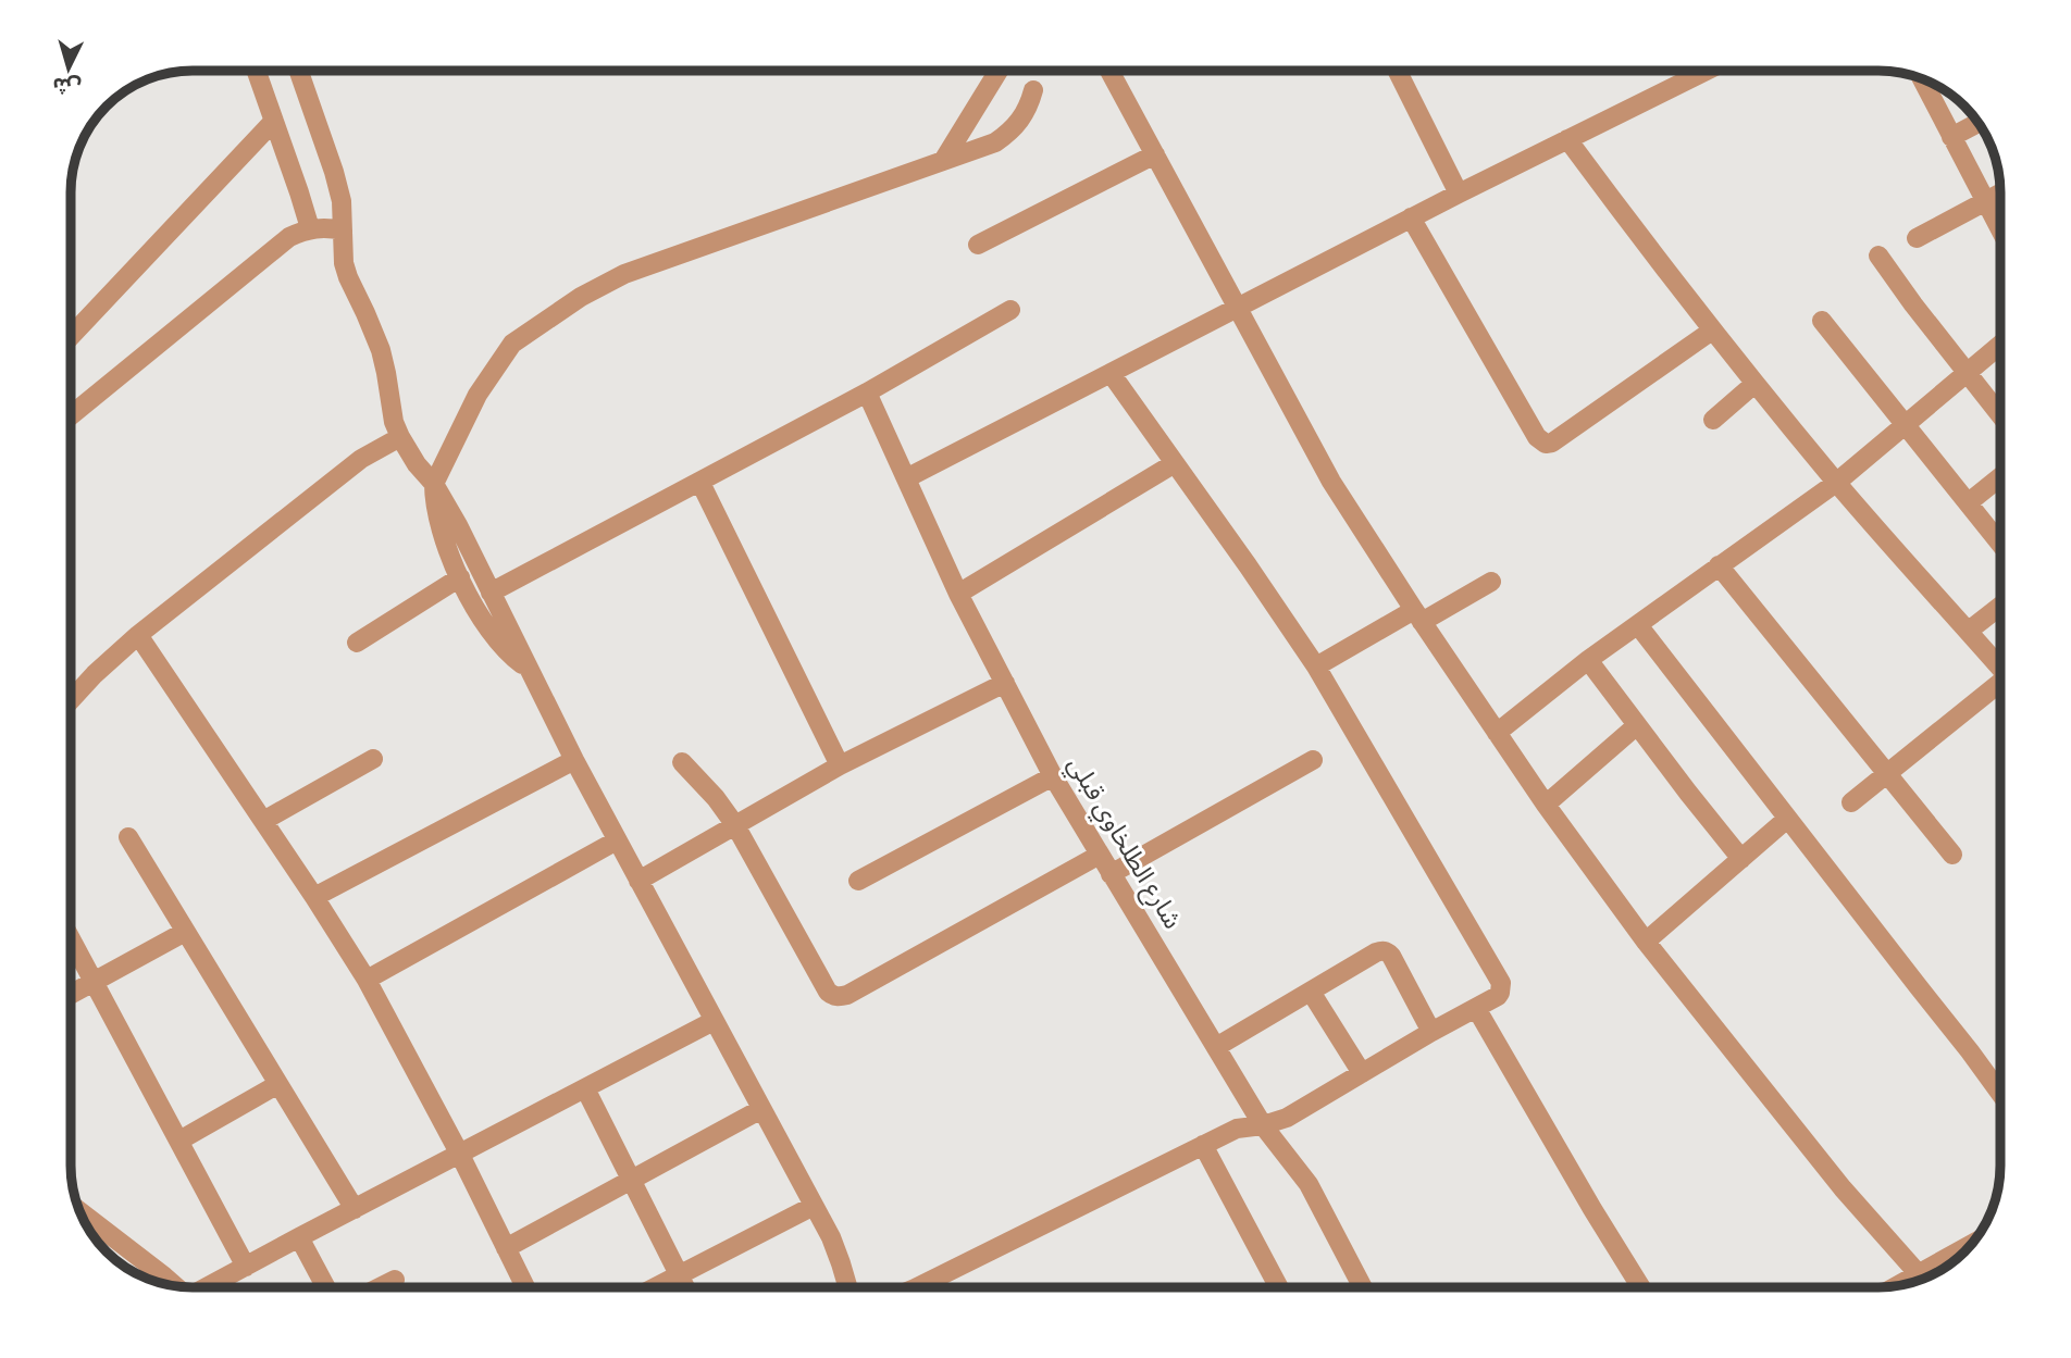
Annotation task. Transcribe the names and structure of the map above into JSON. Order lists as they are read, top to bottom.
{
  "streets": {
    "street": ["شارع الطلخاوي قبلي"]
  },
  "north": "bottom"
}
